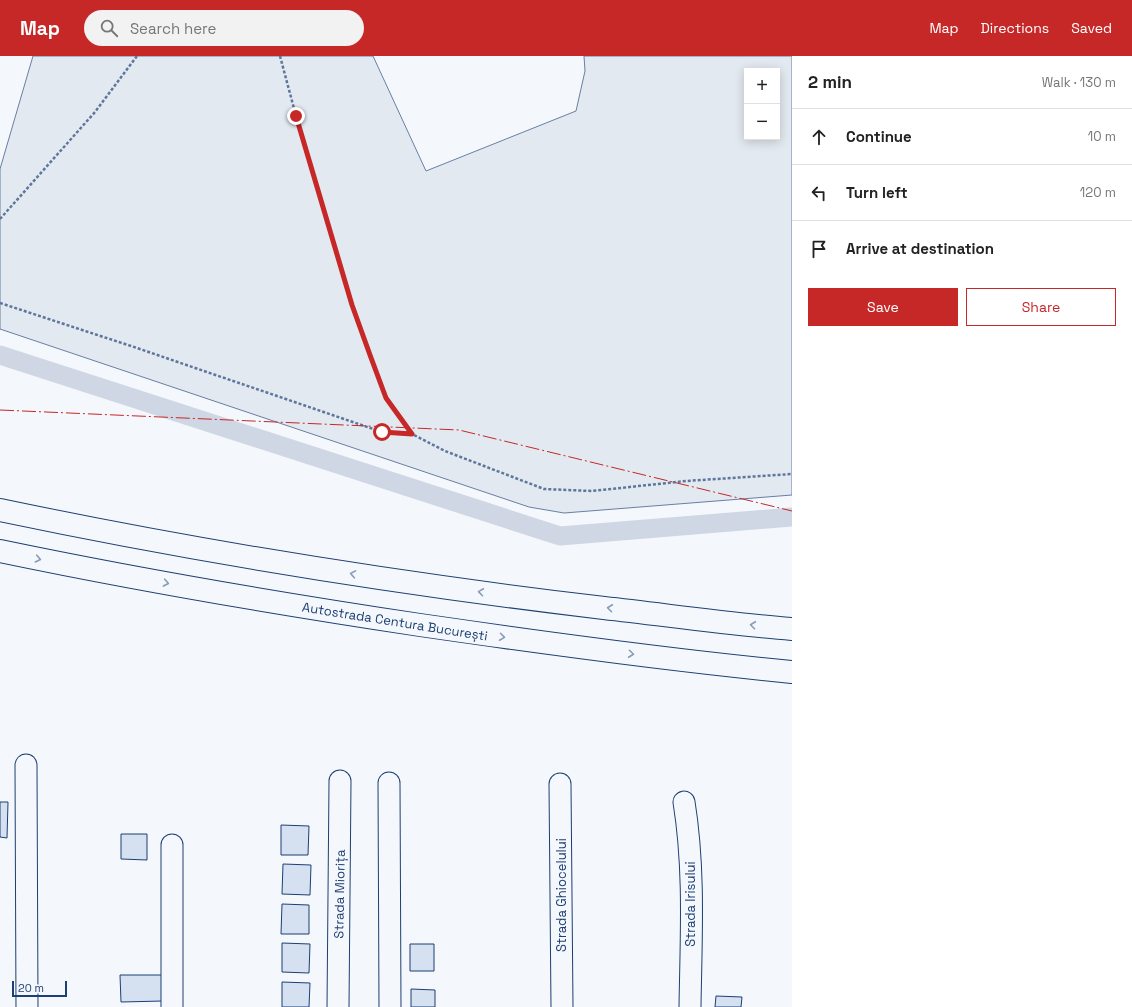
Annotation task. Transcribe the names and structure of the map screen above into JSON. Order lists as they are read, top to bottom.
{
  "streets": {
    "highway": ["Autostrada Centura București"],
    "street": ["Strada Miorița", "Strada Ghiocelului", "Strada Irisului"]
  },
  "scale_bar": "20 m",
  "page": {
    "header": "Map",
    "search": "Search here",
    "nav": ["Map", "Directions", "Saved"],
    "heading": ["2 min", "Walk · 130 m"],
    "map_buttons": ["+", "−"],
    "list": [
      ["Continue", "10 m"],
      ["Turn left", "120 m"],
      "Arrive at destination"
    ],
    "buttons": ["Save", "Share"],
    "scale": "20 m"
  }
}
